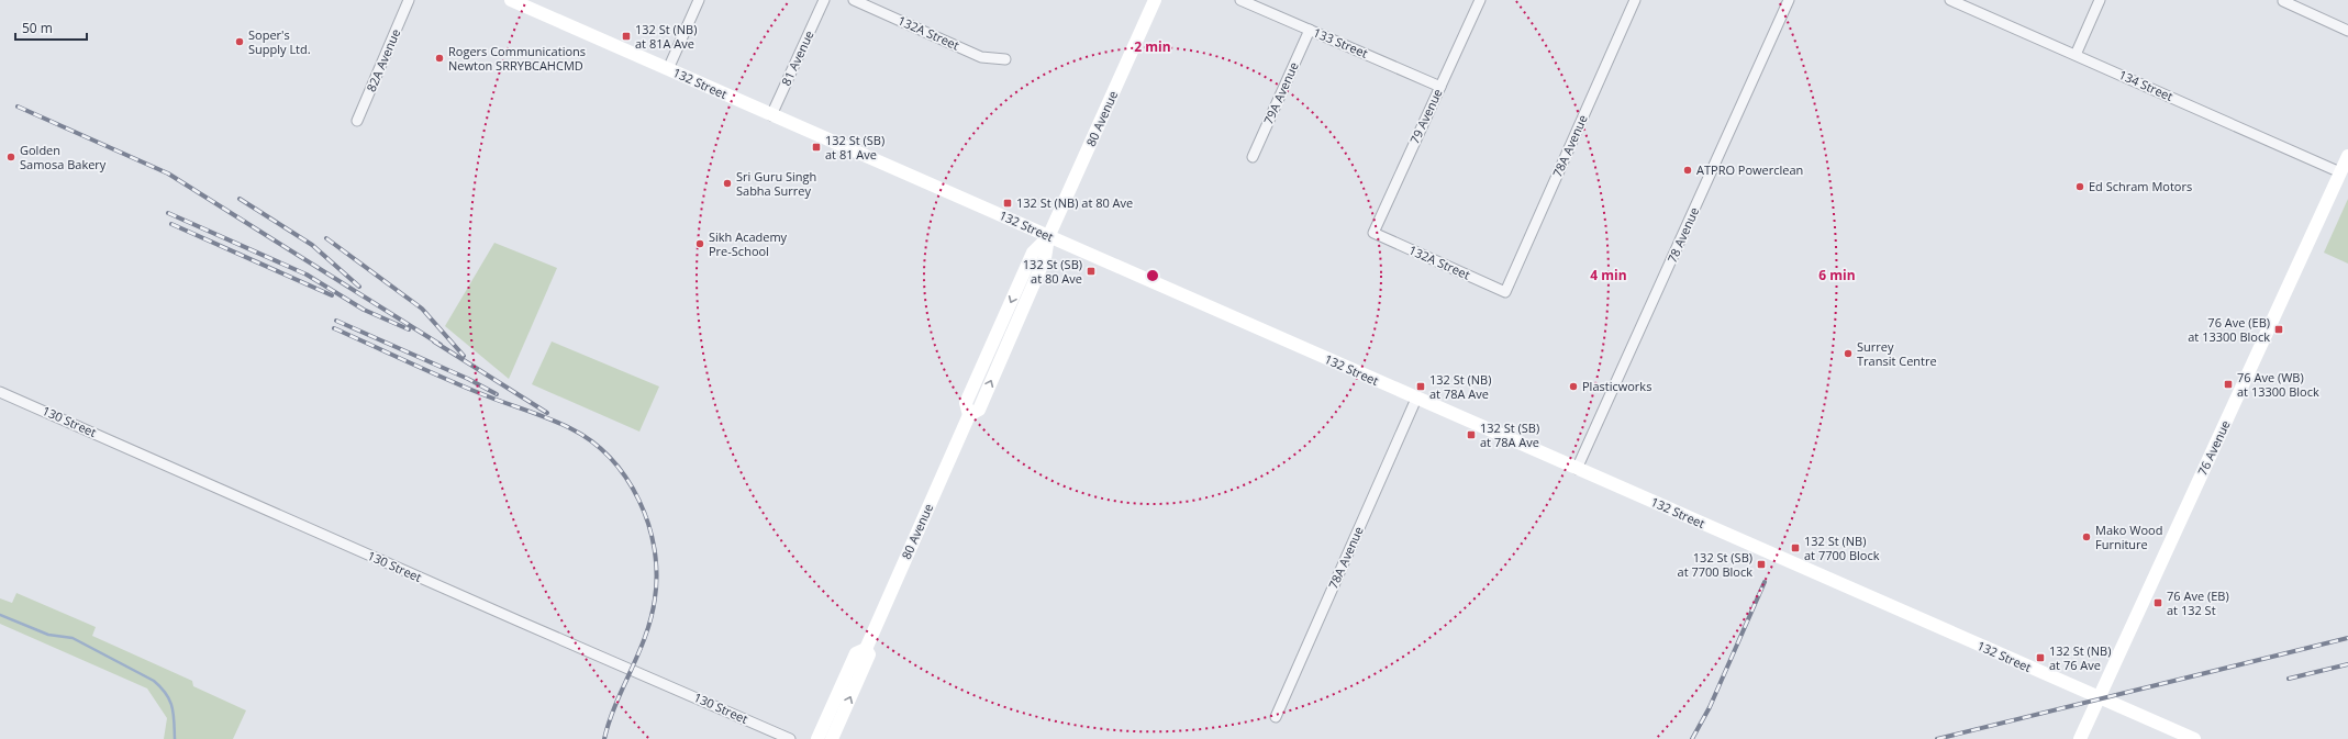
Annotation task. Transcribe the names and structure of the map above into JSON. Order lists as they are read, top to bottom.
{
  "streets": {
    "main road": ["132 Street", "80 Avenue", "76 Avenue"],
    "street": [
      "132A Street",
      "133 Street",
      "81 Avenue",
      "82A Avenue",
      "134 Street",
      "79A Avenue",
      "79 Avenue",
      "78A Avenue",
      "78 Avenue",
      "130 Street"
    ]
  },
  "crossings": [
    ["132A Street", "79 Avenue"],
    ["132A Street", "78A Avenue"],
    ["133 Street", "79A Avenue"],
    ["133 Street", "79 Avenue"],
    ["81 Avenue", "132 Street"],
    ["132 Street", "80 Avenue"],
    ["132 Street", "78A Avenue"],
    ["132 Street", "78 Avenue"],
    ["132 Street", "76 Avenue"],
    ["134 Street", "76 Avenue"]
  ],
  "places": {
    "transit": [
      "132 St (NB) at 81A Ave",
      "132 St (SB) at 81 Ave",
      "132 St (NB) at 80 Ave",
      "132 St (SB) at 80 Ave",
      "76 Ave (EB) at 13300 Block",
      "76 Ave (WB) at 13300 Block",
      "132 St (NB) at 78A Ave",
      "132 St (SB) at 78A Ave",
      "132 St (NB) at 7700 Block",
      "132 St (SB) at 7700 Block",
      "76 Ave (EB) at 132 St",
      "132 St (NB) at 76 Ave"
    ],
    "other": [
      "Soper's Supply Ltd.",
      "Rogers Communications Newton SRRYBCAHCMD",
      "Golden Samosa Bakery",
      "ATPRO Powerclean",
      "Sri Guru Singh Sabha Surrey",
      "Ed Schram Motors",
      "Sikh Academy Pre-School",
      "Surrey Transit Centre",
      "Plasticworks",
      "Mako Wood Furniture"
    ]
  },
  "scale_bar": "50 m",
  "rings": ["2 min", "4 min", "6 min"]
}
